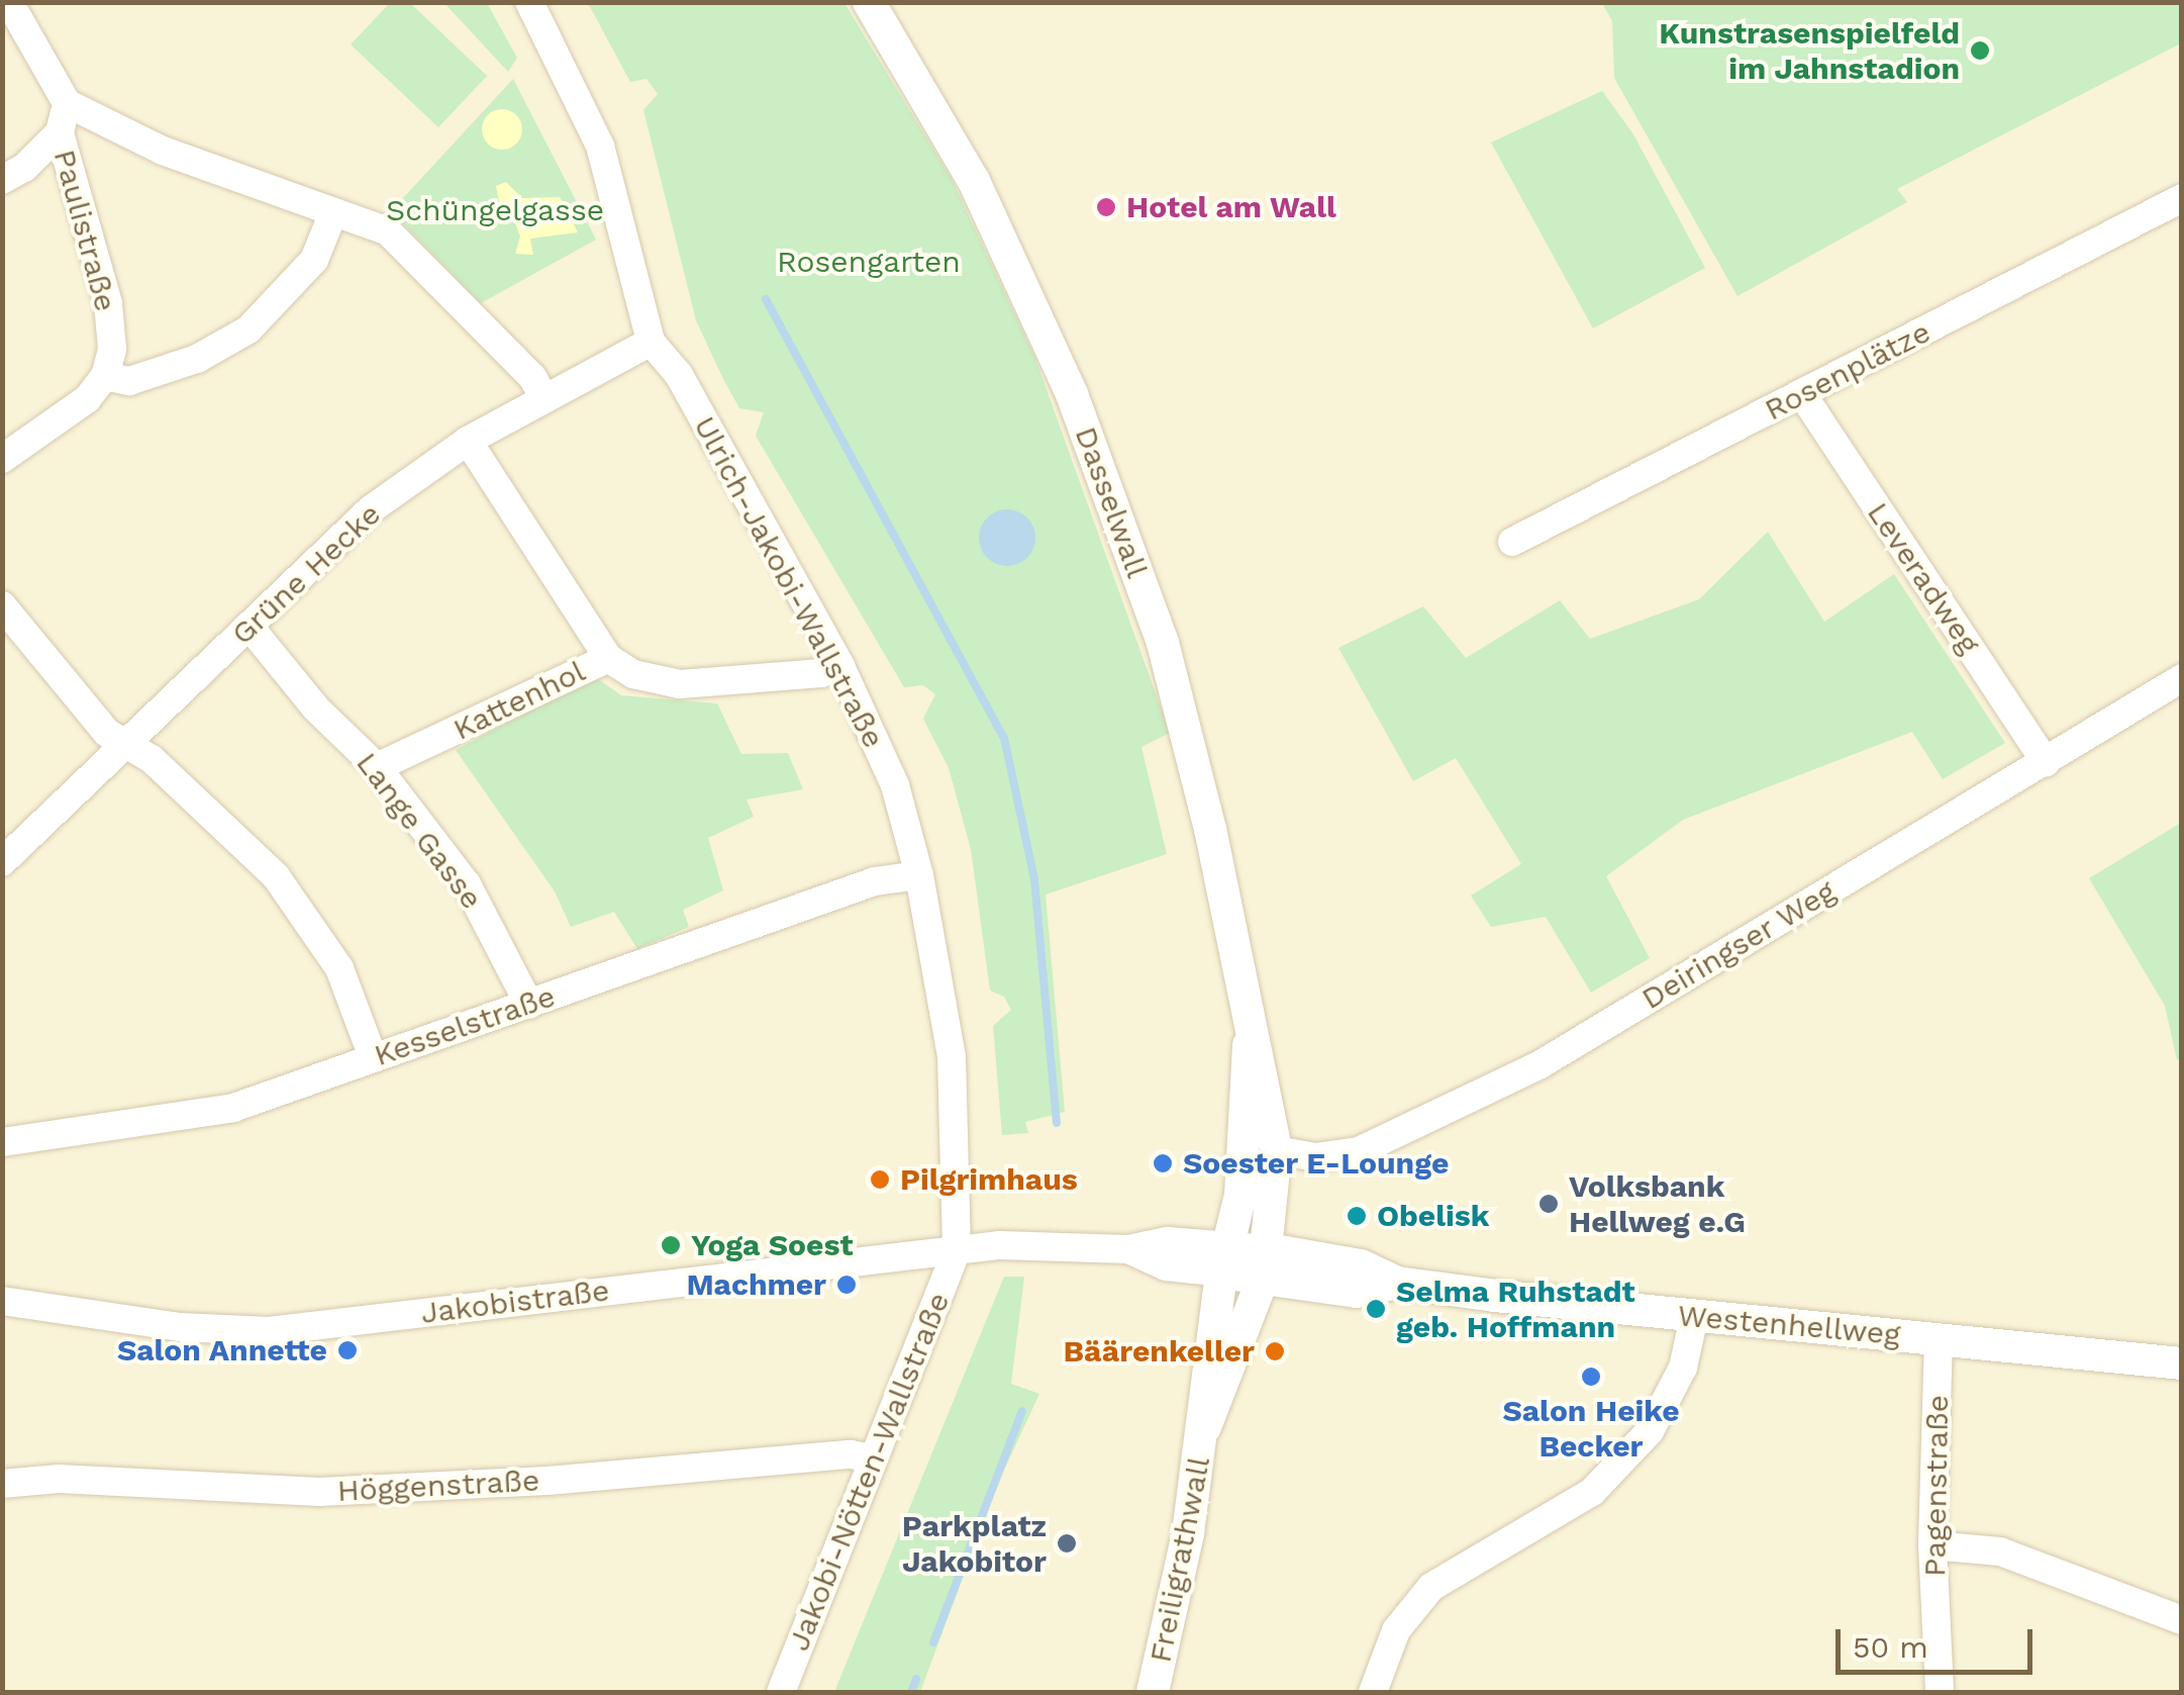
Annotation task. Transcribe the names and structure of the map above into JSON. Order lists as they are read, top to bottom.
{
  "streets": {
    "street": [
      "Paulistraße",
      "Rosenplätze",
      "Dasselwall",
      "Grüne Hecke",
      "Leveradweg",
      "Ulrich-Jakobi-Wallstraße",
      "Kattenhol",
      "Lange Gasse",
      "Deiringser Weg",
      "Kesselstraße",
      "Jakobistraße",
      "Westenhellweg",
      "Jakobi-Nötten-Wallstraße",
      "Höggenstraße",
      "Pagenstraße",
      "Freiligrathwall"
    ]
  },
  "crossings": [
    ["Rosenplätze", "Leveradweg"],
    ["Dasselwall", "Deiringser Weg"],
    ["Dasselwall", "Jakobistraße"],
    ["Dasselwall", "Westenhellweg"],
    ["Dasselwall", "Freiligrathwall"],
    ["Grüne Hecke", "Ulrich-Jakobi-Wallstraße"],
    ["Grüne Hecke", "Lange Gasse"],
    ["Leveradweg", "Deiringser Weg"],
    ["Ulrich-Jakobi-Wallstraße", "Kattenhol"],
    ["Ulrich-Jakobi-Wallstraße", "Kesselstraße"],
    ["Ulrich-Jakobi-Wallstraße", "Jakobistraße"],
    ["Ulrich-Jakobi-Wallstraße", "Jakobi-Nötten-Wallstraße"],
    ["Kattenhol", "Lange Gasse"],
    ["Lange Gasse", "Kesselstraße"],
    ["Jakobistraße", "Westenhellweg"],
    ["Jakobistraße", "Jakobi-Nötten-Wallstraße"],
    ["Jakobistraße", "Freiligrathwall"],
    ["Westenhellweg", "Pagenstraße"],
    ["Westenhellweg", "Freiligrathwall"],
    ["Jakobi-Nötten-Wallstraße", "Höggenstraße"]
  ],
  "parks": ["Schüngelgasse", "Rosengarten"],
  "places": [
    "Kunstrasenspielfeld im Jahnstadion",
    "Hotel am Wall",
    "Soester E-Lounge",
    "Pilgrimhaus",
    "Volksbank Hellweg e.G",
    "Obelisk",
    "Yoga Soest",
    "Machmer",
    "Selma Ruhstadt geb. Hoffmann",
    "Salon Annette",
    "Bäärenkeller",
    "Salon Heike Becker",
    "Parkplatz Jakobitor"
  ],
  "scale_bar": "50 m"
}
